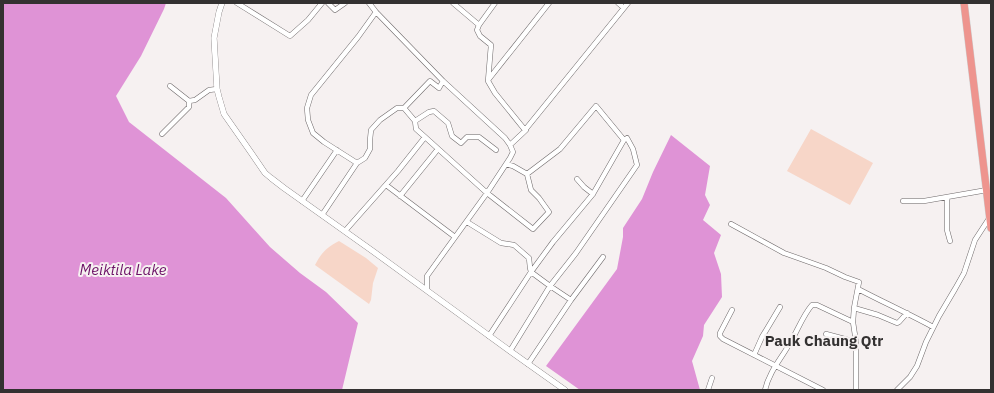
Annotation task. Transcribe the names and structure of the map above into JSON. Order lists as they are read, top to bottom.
{
  "districts": ["Pauk Chaung Qtr"],
  "water": ["Meiktila Lake"]
}
